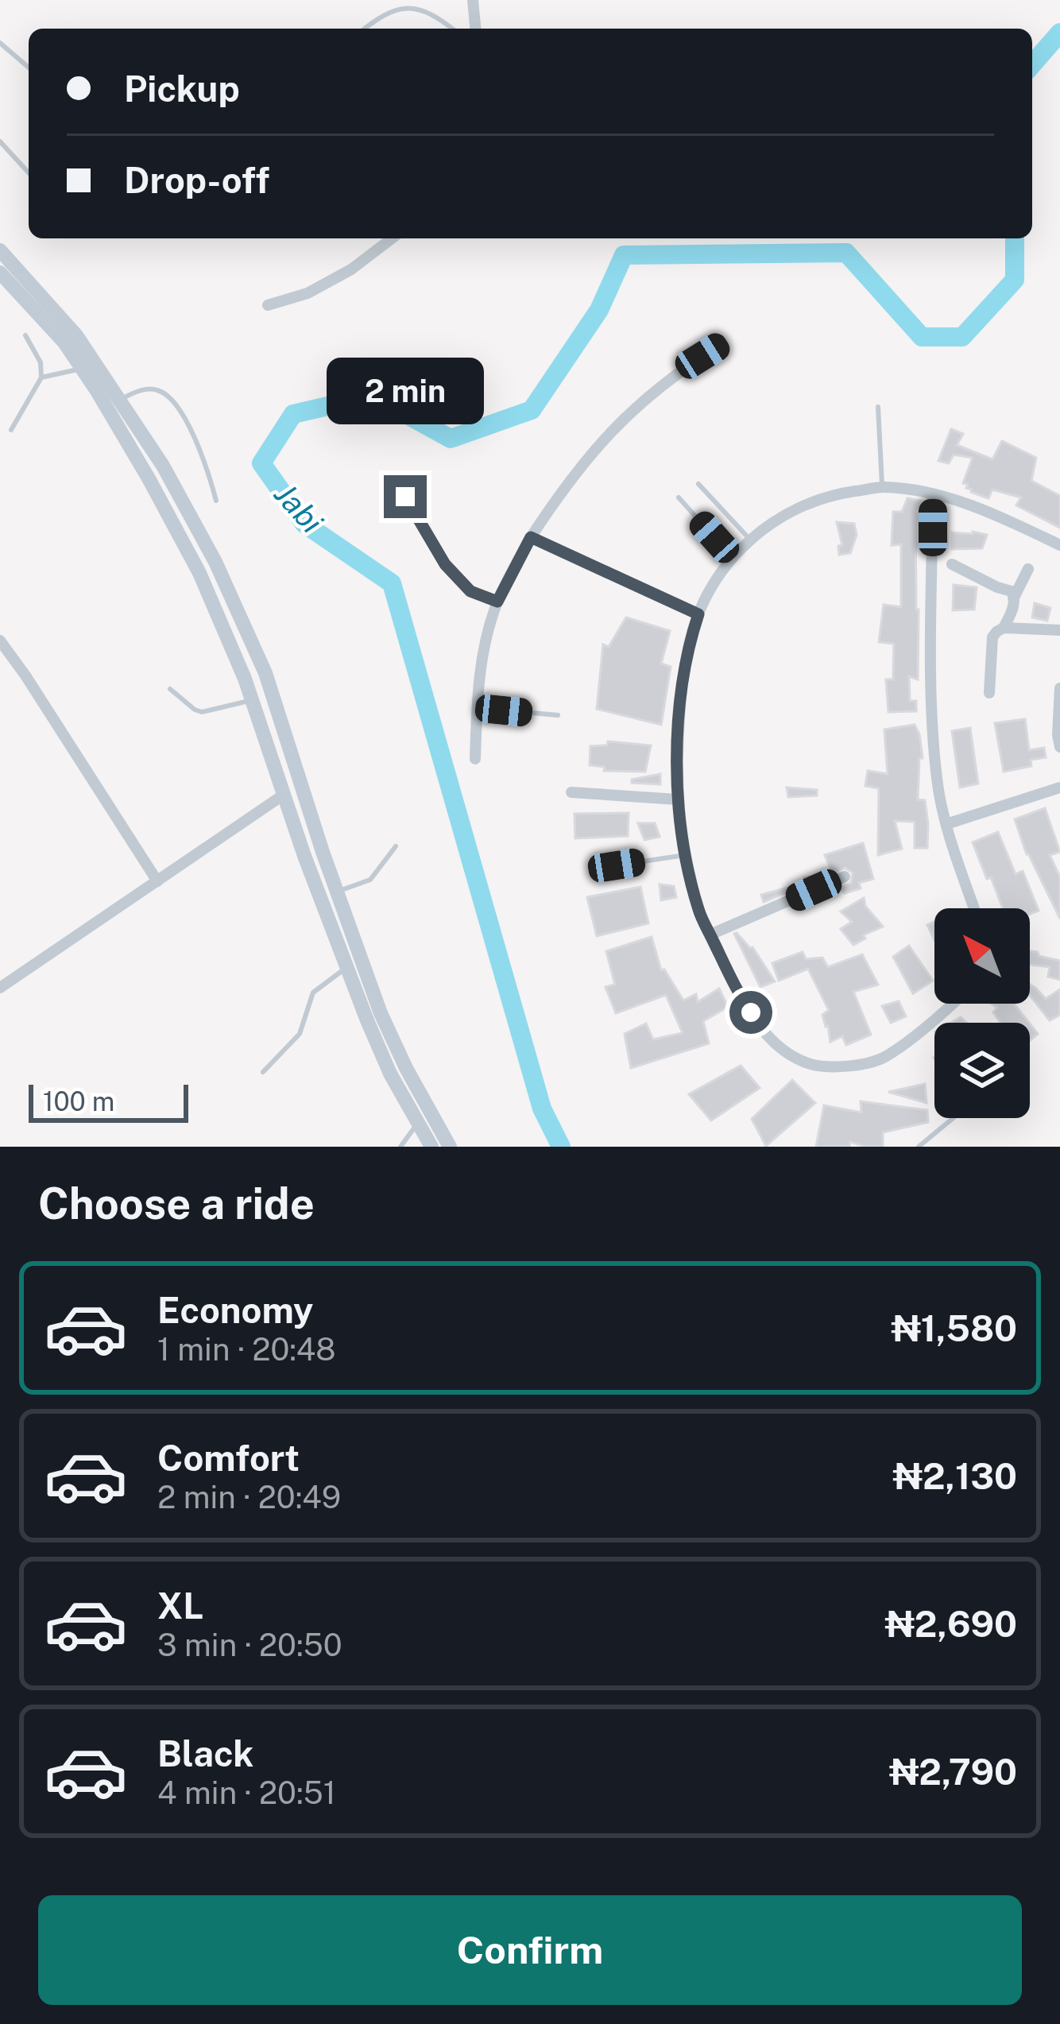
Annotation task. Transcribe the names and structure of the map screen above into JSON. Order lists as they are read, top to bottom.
{
  "water": ["Jabi"],
  "scale_bar": "100 m",
  "north": "top left",
  "page": {
    "banner": ["Pickup", "Drop-off"],
    "bubble": "2 min",
    "scale": "100 m",
    "heading": "Choose a ride",
    "list": [
      {
        "name": "Economy",
        "note": "1 min · 20:48",
        "value": "₦1,580"
      },
      {
        "name": "Comfort",
        "note": "2 min · 20:49",
        "value": "₦2,130"
      },
      {
        "name": "XL",
        "note": "3 min · 20:50",
        "value": "₦2,690"
      },
      {
        "name": "Black",
        "note": "4 min · 20:51",
        "value": "₦2,790"
      }
    ],
    "buttons": "Confirm"
  }
}
